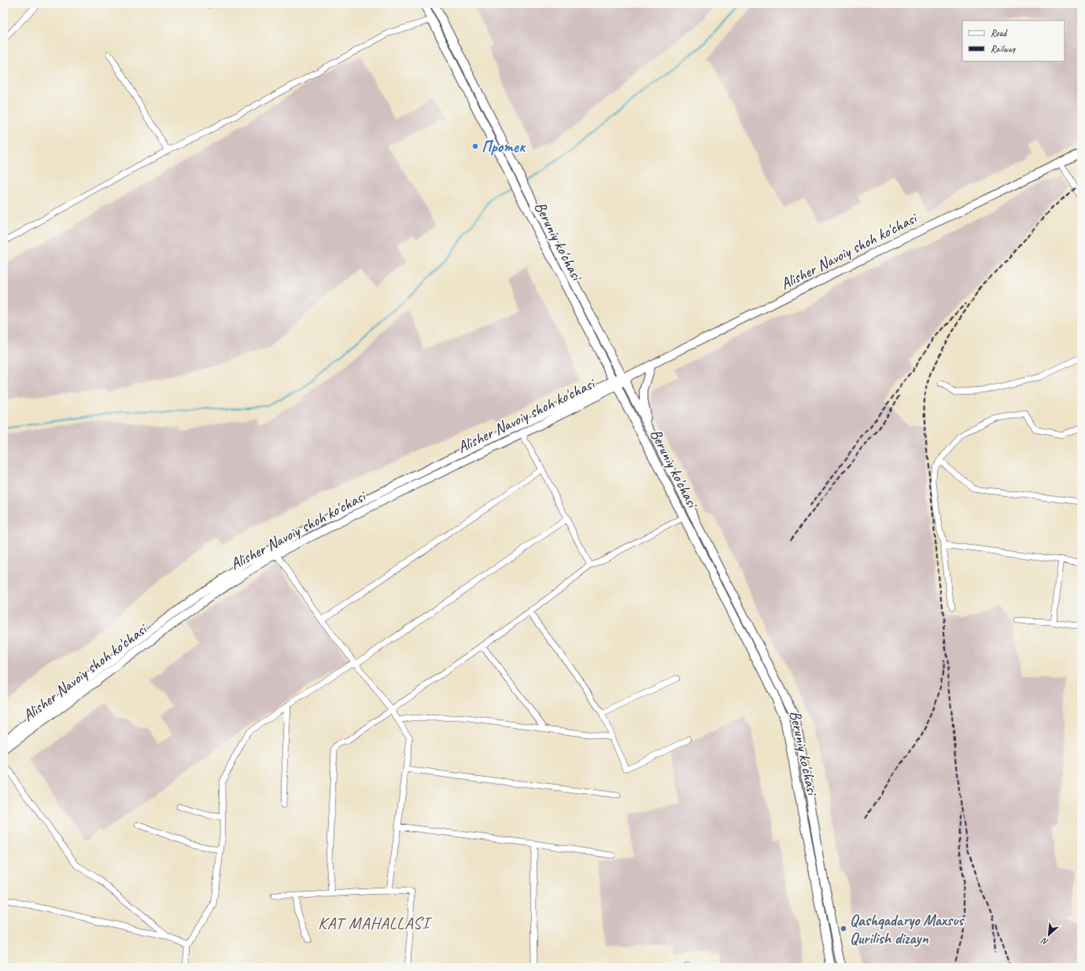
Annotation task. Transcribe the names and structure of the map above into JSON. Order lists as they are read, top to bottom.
{
  "streets": {
    "main road": ["Beruniy ko'chasi", "Alisher Navoiy shoh ko'chasi"]
  },
  "crossings": [
    ["Beruniy ko'chasi", "Alisher Navoiy shoh ko'chasi"]
  ],
  "districts": ["KAT MAHALLASI"],
  "places": ["Протек", "Qashqadaryo Maxsus Qurilish dizayn"],
  "legend": ["Road", "Railway"],
  "north": "bottom left"
}
